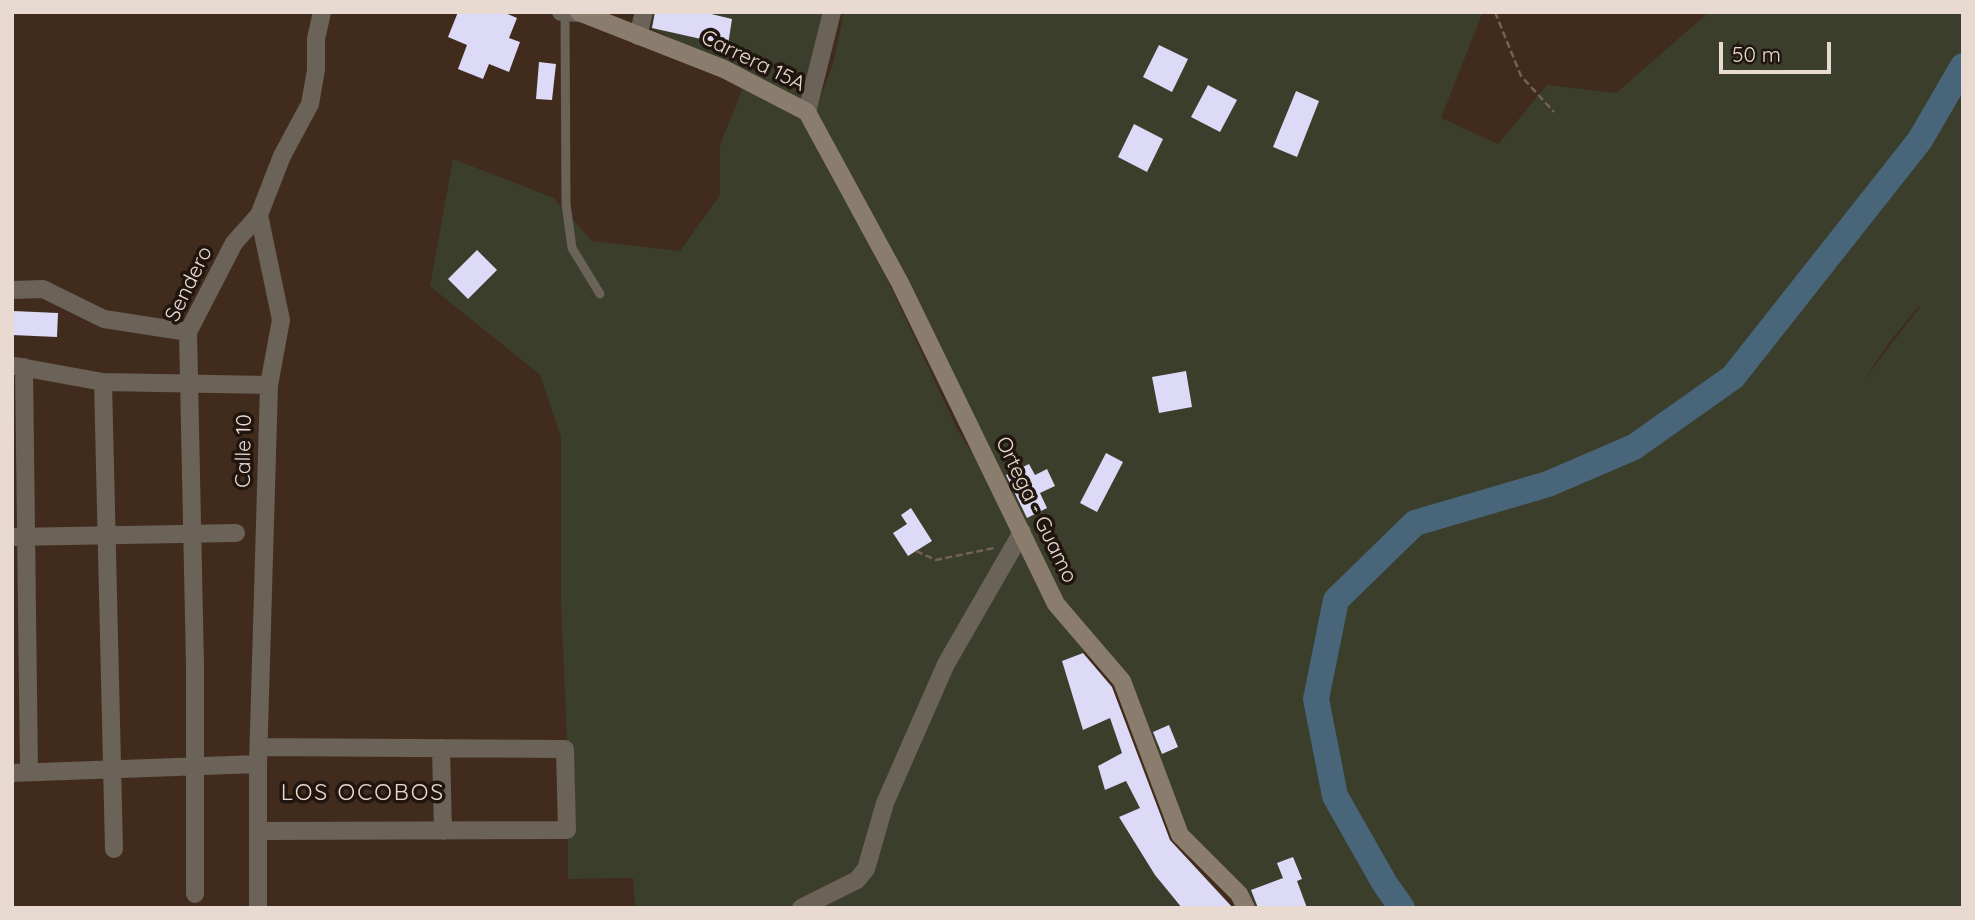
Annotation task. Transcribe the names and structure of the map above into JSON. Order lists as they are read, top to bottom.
{
  "streets": {
    "street": [
      "Carrera 15A",
      "Sendero",
      "Calle 10",
      "Ortega - Guamo"
    ]
  },
  "crossings": [
    ["Carrera 15A", "Ortega - Guamo"],
    ["Sendero", "Calle 10"]
  ],
  "districts": ["LOS OCOBOS"],
  "scale_bar": "50 m"
}
